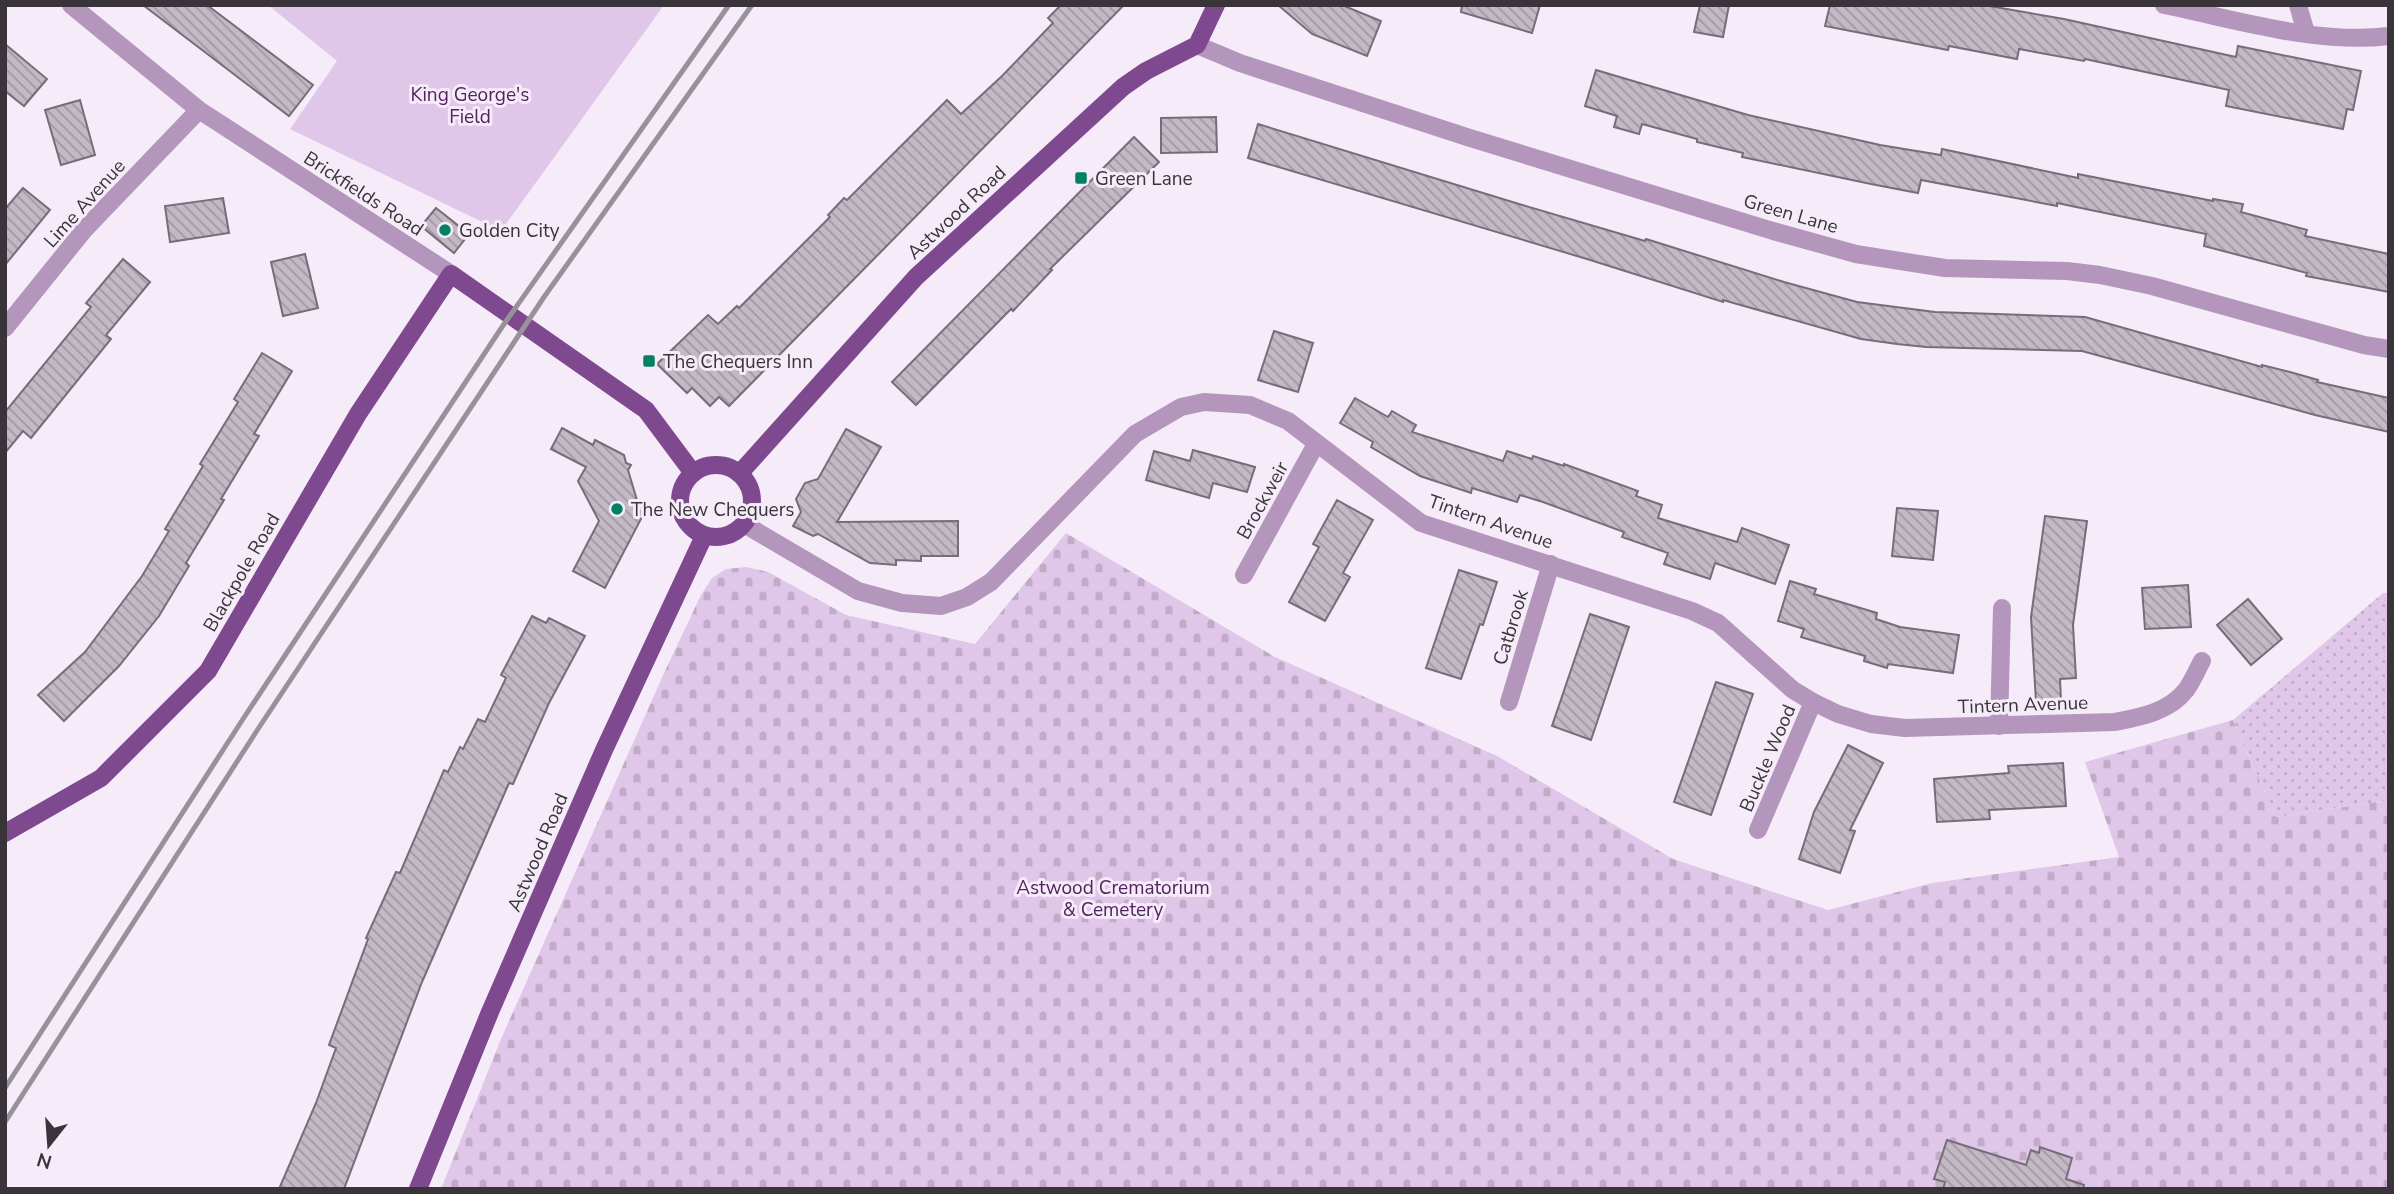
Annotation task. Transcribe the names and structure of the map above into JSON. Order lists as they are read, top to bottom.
{
  "streets": {
    "main road": ["Brickfields Road", "Astwood Road", "Blackpole Road"],
    "street": [
      "Lime Avenue",
      "Green Lane",
      "Brockweir",
      "Tintern Avenue",
      "Catbrook",
      "Buckle Wood"
    ]
  },
  "crossings": [
    ["Brickfields Road", "Lime Avenue"],
    ["Brickfields Road", "Astwood Road"],
    ["Brickfields Road", "Tintern Avenue"],
    ["Brickfields Road", "Blackpole Road"],
    ["Astwood Road", "Green Lane"],
    ["Astwood Road", "Tintern Avenue"],
    ["Brockweir", "Tintern Avenue"],
    ["Tintern Avenue", "Catbrook"],
    ["Tintern Avenue", "Buckle Wood"]
  ],
  "parks": ["King George's Field", "Astwood Crematorium & Cemetery"],
  "places": {
    "transit": ["Green Lane", "The Chequers Inn"],
    "other": ["Golden City", "The New Chequers"]
  },
  "north": "bottom"
}
